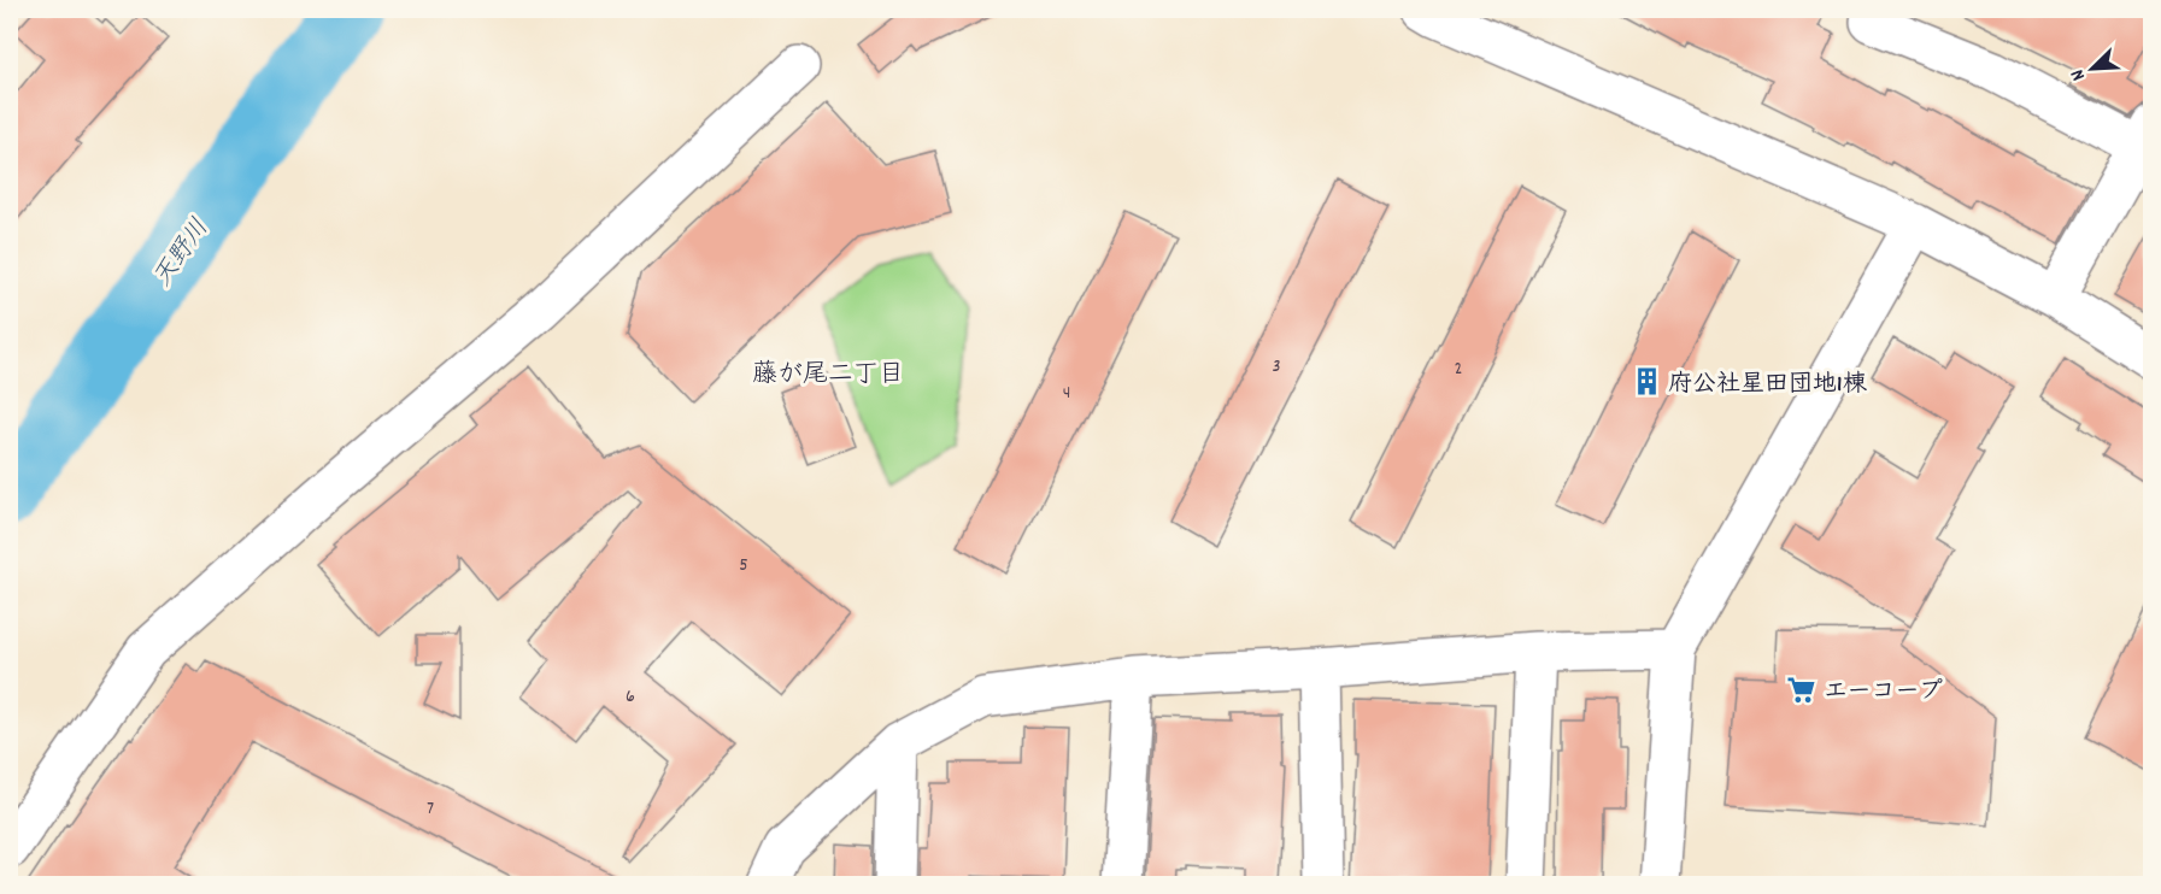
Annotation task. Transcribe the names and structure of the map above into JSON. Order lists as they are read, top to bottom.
{
  "districts": ["藤が尾二丁目"],
  "water": ["天野川"],
  "places": {
    "building": ["府公社星田団地1棟"],
    "supermarket": ["エーコープ"]
  },
  "house_numbers": [
    "3",
    "2",
    "4",
    "5",
    "6",
    "7"
  ],
  "north": "bottom left"
}
